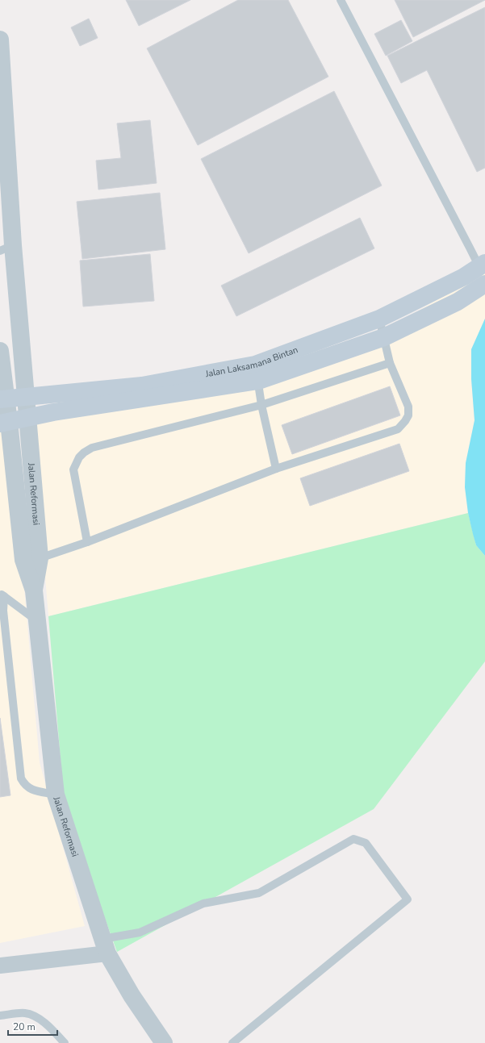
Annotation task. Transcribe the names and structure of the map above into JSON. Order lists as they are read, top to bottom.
{
  "streets": {
    "main road": ["Jalan Laksamana Bintan"],
    "street": ["Jalan Reformasi"]
  },
  "crossings": [
    ["Jalan Laksamana Bintan", "Jalan Reformasi"]
  ],
  "scale_bar": "20 m"
}
